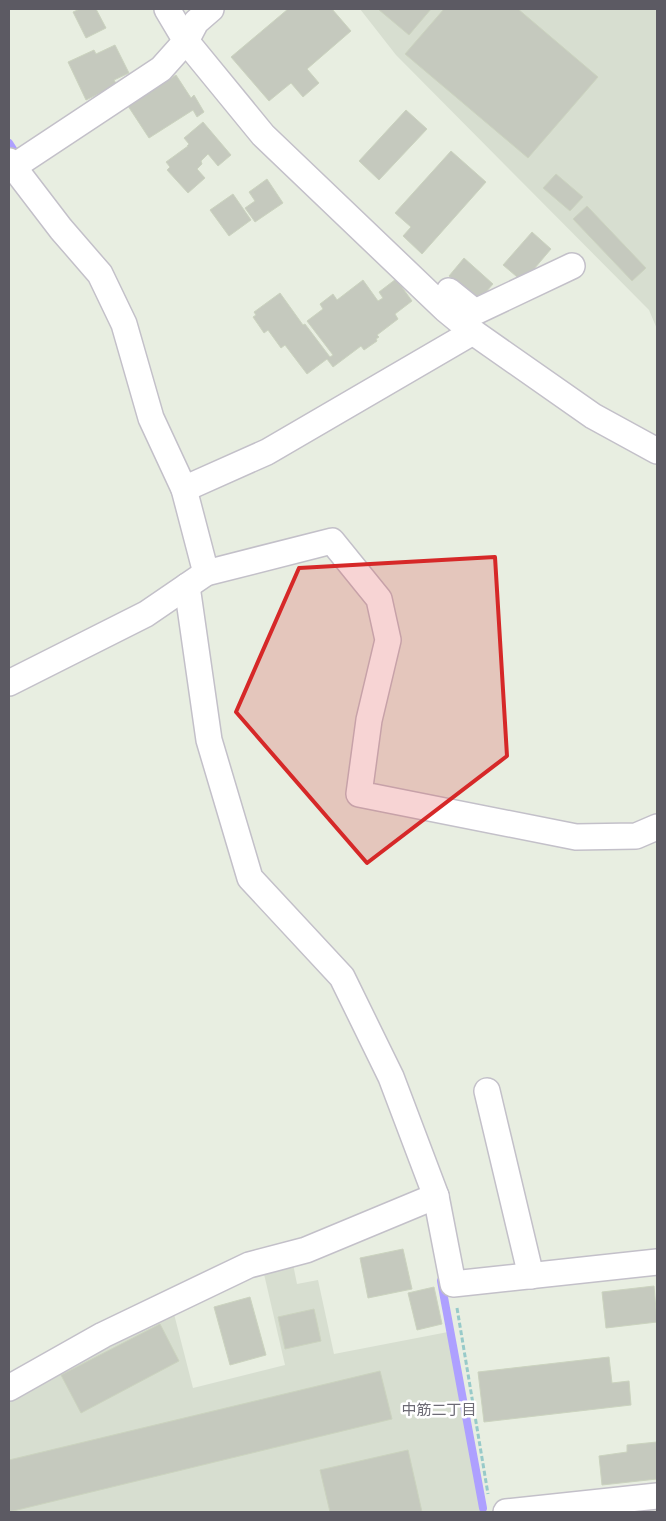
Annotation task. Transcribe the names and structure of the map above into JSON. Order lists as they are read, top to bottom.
{
  "districts": ["中筋二丁目"]
}
